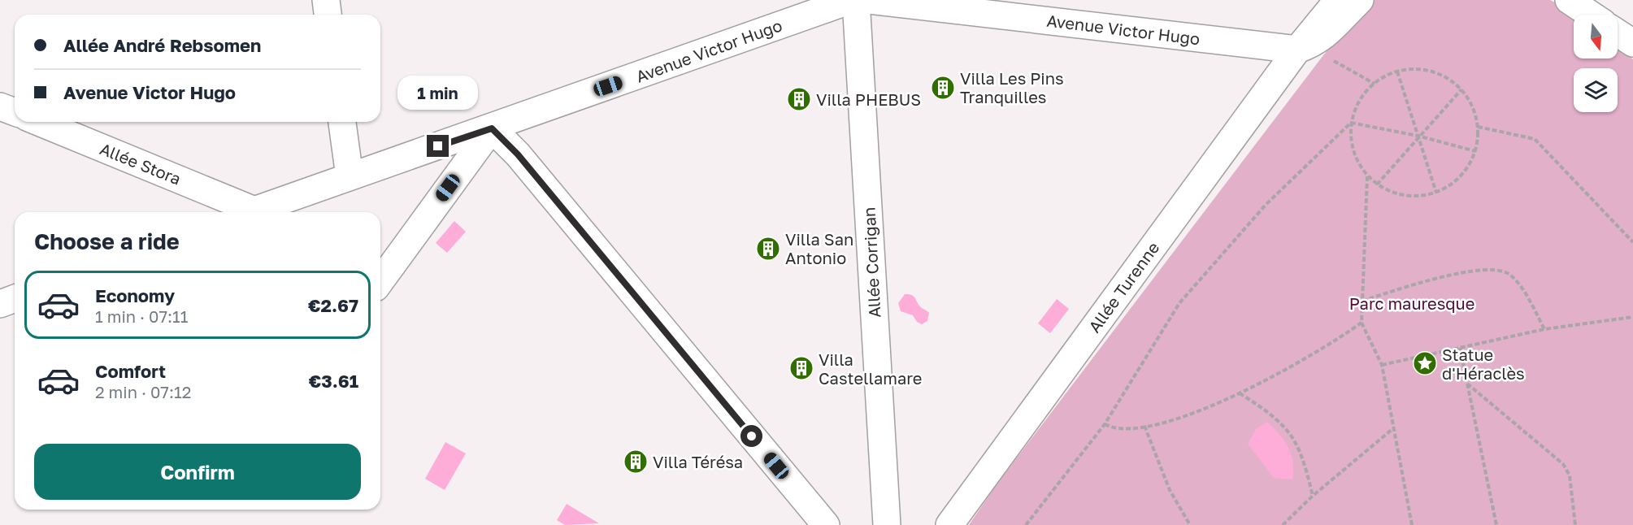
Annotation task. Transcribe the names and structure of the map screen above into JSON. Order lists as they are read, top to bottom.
{
  "streets": {
    "street": [
      "Avenue Victor Hugo",
      "Allée Stora",
      "Allée Corrigan",
      "Allée Turenne"
    ]
  },
  "crossings": [
    ["Avenue Victor Hugo", "Allée Turenne"]
  ],
  "parks": ["Parc mauresque"],
  "places": {
    "building": [
      "Villa Les Pins Tranquilles",
      "Villa PHEBUS",
      "Villa San Antonio",
      "Villa Castellamare",
      "Villa Térésa"
    ],
    "place": ["Statue d'Héraclès"]
  },
  "north": "bottom",
  "page": {
    "banner": ["Allée André Rebsomen", "Avenue Victor Hugo"],
    "bubble": "1 min",
    "heading": "Choose a ride",
    "list": [
      {
        "name": "Economy",
        "note": "1 min · 07:11",
        "value": "€2.67"
      },
      {
        "name": "Comfort",
        "note": "2 min · 07:12",
        "value": "€3.61"
      }
    ],
    "buttons": "Confirm"
  }
}
